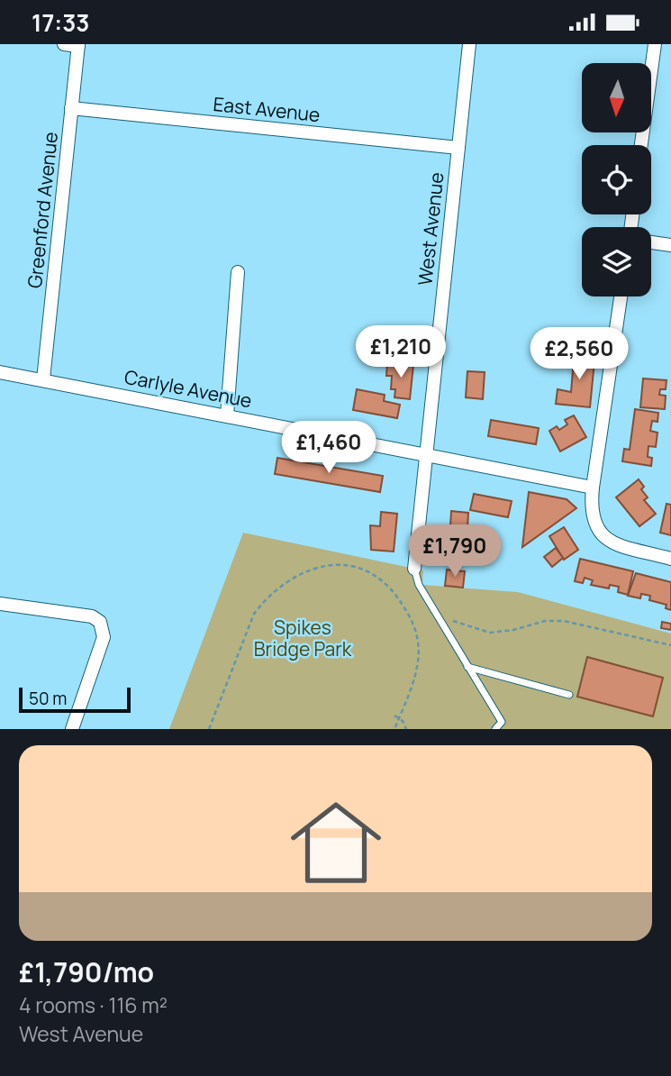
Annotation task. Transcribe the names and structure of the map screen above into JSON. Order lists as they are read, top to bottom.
{
  "streets": {
    "street": [
      "East Avenue",
      "Greenford Avenue",
      "West Avenue",
      "Carlyle Avenue"
    ]
  },
  "crossings": [
    ["East Avenue", "Greenford Avenue"],
    ["East Avenue", "West Avenue"],
    ["Greenford Avenue", "Carlyle Avenue"],
    ["West Avenue", "Carlyle Avenue"]
  ],
  "parks": ["Spikes Bridge Park"],
  "scale_bar": "50 m",
  "north": "bottom",
  "page": {
    "status": "17:33",
    "price": [
      "£1,210",
      "£2,560",
      "£1,460",
      "£1,790"
    ],
    "scale": "50 m",
    "list": [
      {
        "name": "£1,790/mo",
        "note": "4 rooms · 116 m² · West Avenue"
      }
    ]
  }
}
